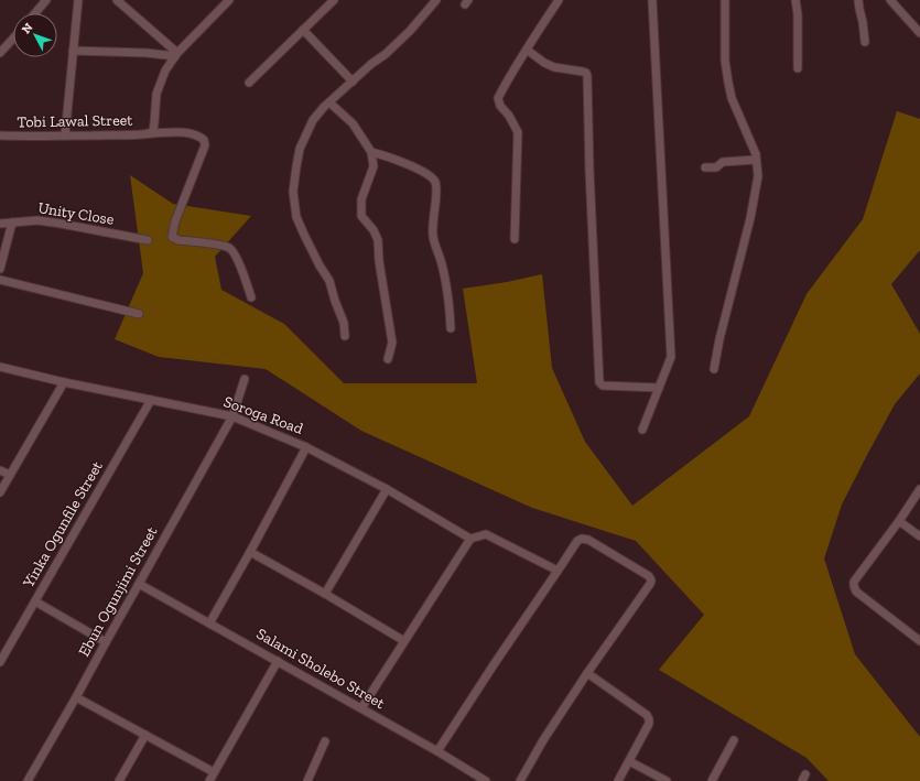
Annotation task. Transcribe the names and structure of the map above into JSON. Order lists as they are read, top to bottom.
{
  "streets": {
    "street": [
      "Tobi Lawal Street",
      "Unity Close",
      "Soroga Road",
      "Yinka Ogunfile Street",
      "Ebun Ogunjimi Street",
      "Salami Sholebo Street"
    ]
  },
  "crossings": [
    ["Soroga Road", "Yinka Ogunfile Street"],
    ["Soroga Road", "Ebun Ogunjimi Street"],
    ["Ebun Ogunjimi Street", "Salami Sholebo Street"]
  ],
  "north": "top left"
}
